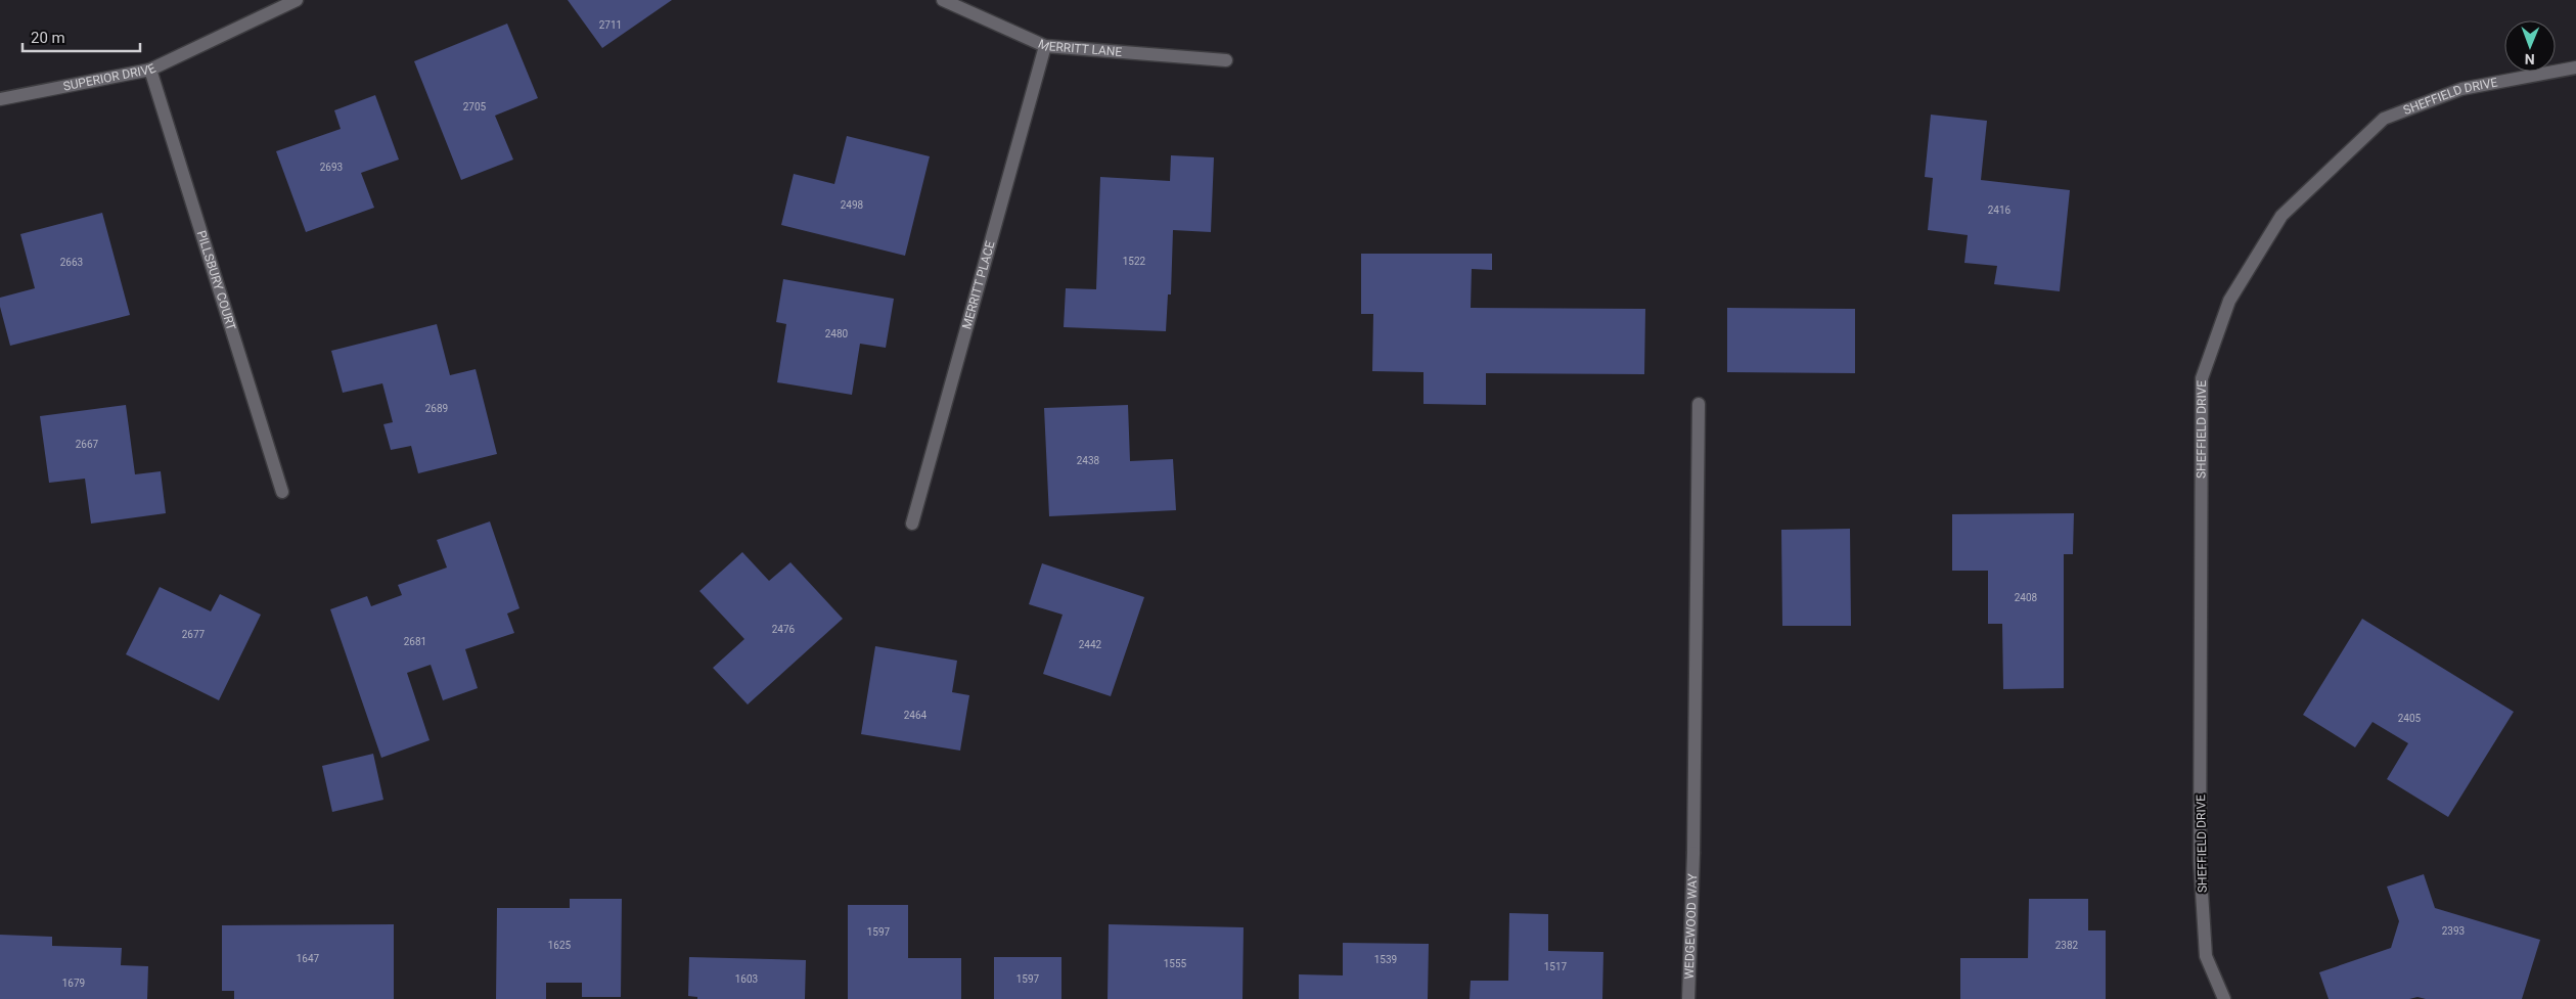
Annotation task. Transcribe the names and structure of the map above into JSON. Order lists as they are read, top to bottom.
{
  "streets": {
    "street": [
      "MERRITT LANE",
      "SUPERIOR DRIVE",
      "SHEFFIELD DRIVE",
      "PILLSBURY COURT",
      "MERRITT PLACE",
      "WEDGEWOOD WAY"
    ]
  },
  "crossings": [
    ["MERRITT LANE", "MERRITT PLACE"],
    ["SUPERIOR DRIVE", "PILLSBURY COURT"]
  ],
  "house_numbers": [
    "2711",
    "2705",
    "2693",
    "2498",
    "2416",
    "1522",
    "2663",
    "2480",
    "2689",
    "2667",
    "2438",
    "2408",
    "2476",
    "2677",
    "2681",
    "2442",
    "2464",
    "2405",
    "2393",
    "1597",
    "1625",
    "2382",
    "1647",
    "1539",
    "1555",
    "1517",
    "1603",
    "1597",
    "1679"
  ],
  "scale_bar": "20 m",
  "north": "bottom"
}
